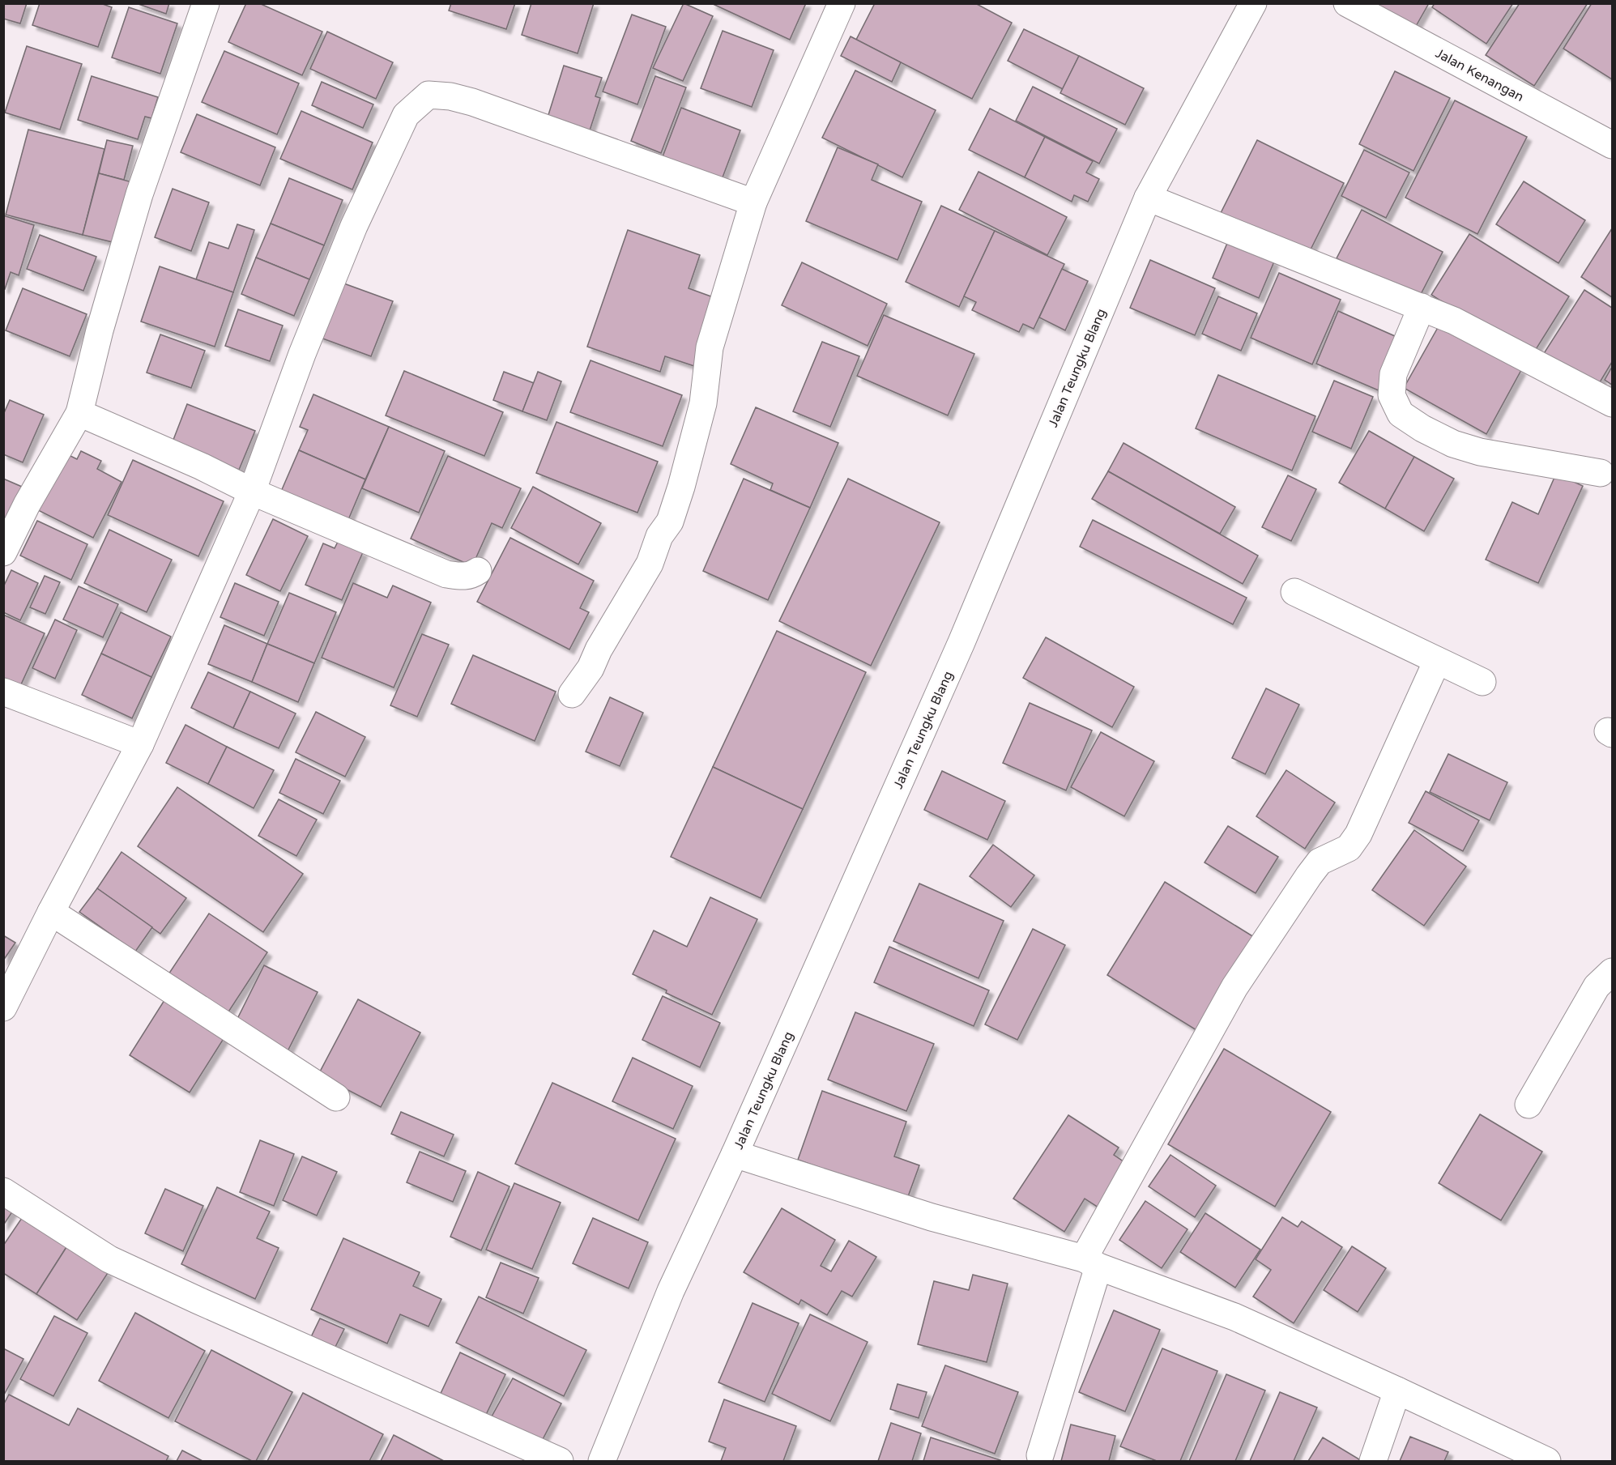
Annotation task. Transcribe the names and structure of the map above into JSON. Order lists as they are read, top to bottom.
{
  "streets": {
    "street": ["Jalan Kenangan", "Jalan Teungku Blang"]
  }
}
